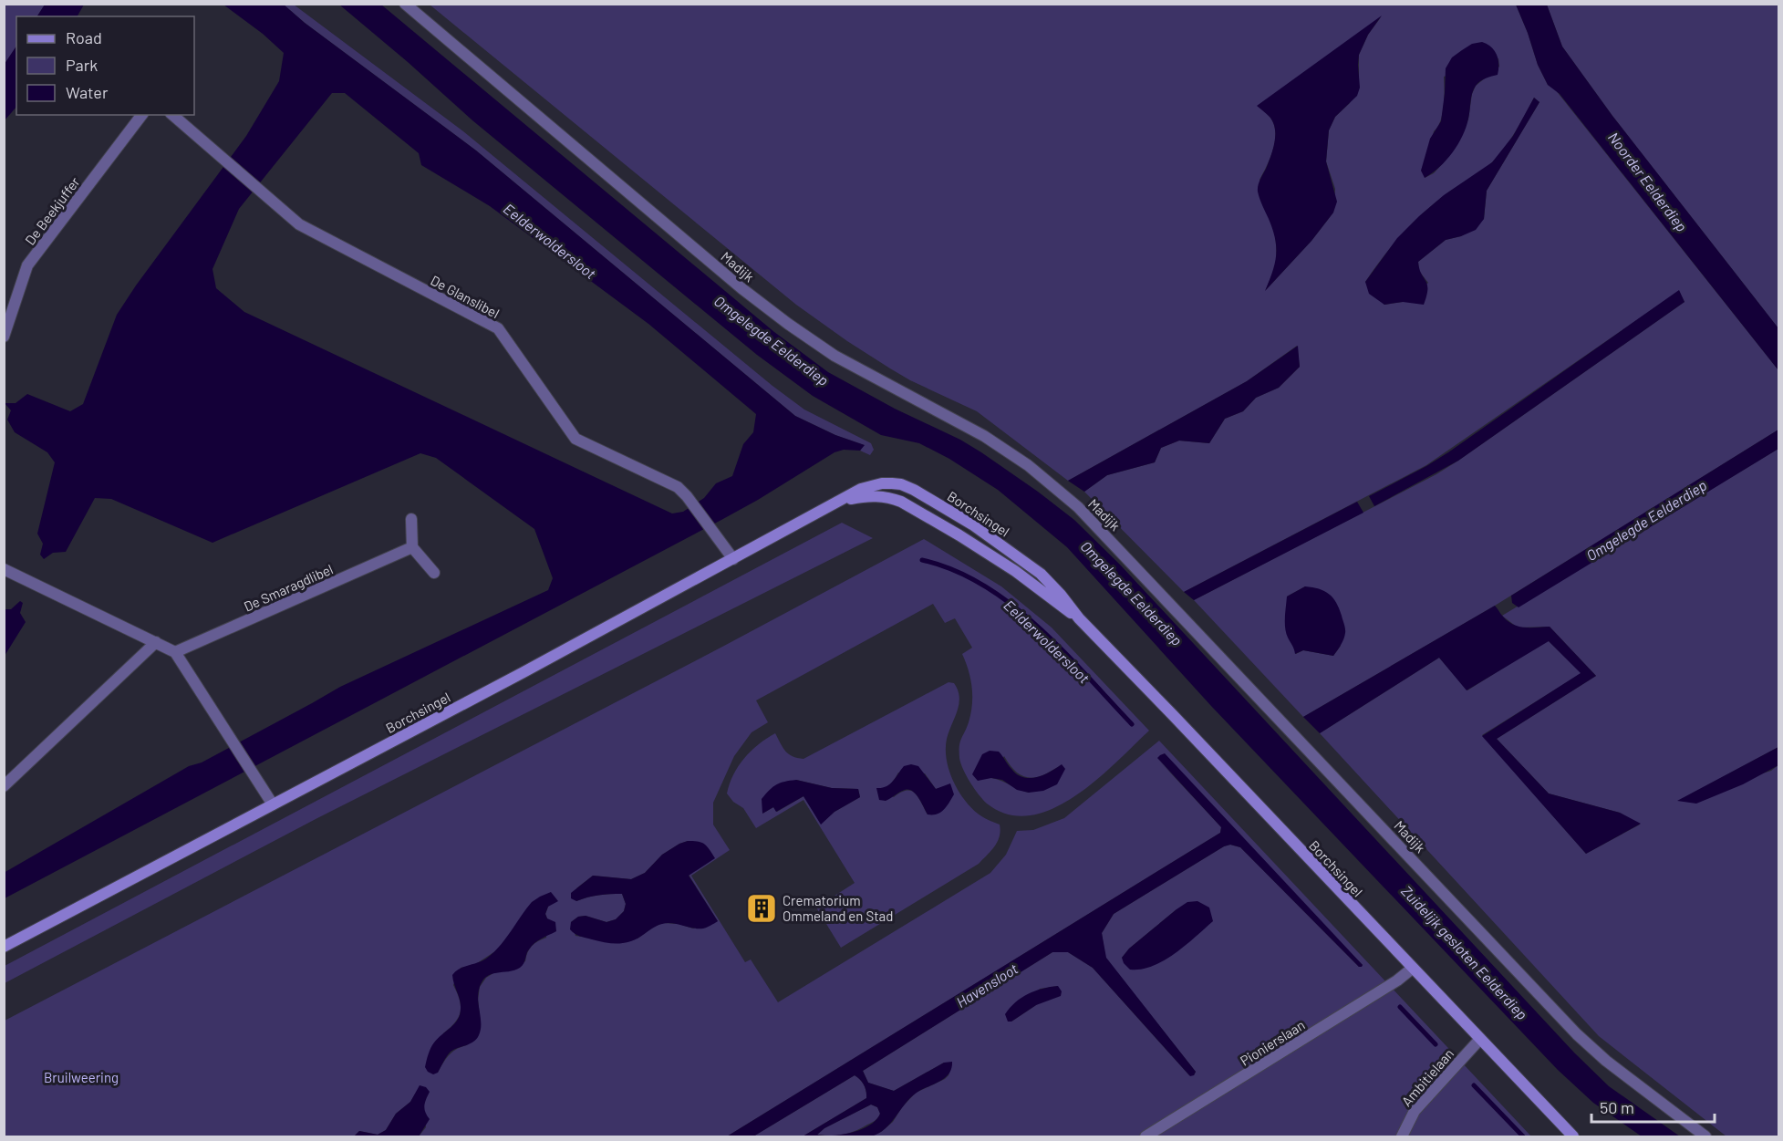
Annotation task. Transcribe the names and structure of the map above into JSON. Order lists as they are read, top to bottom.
{
  "streets": {
    "main road": ["Borchsingel"],
    "street": [
      "De Beekjuffer",
      "Madijk",
      "De Glanslibel",
      "De Smaragdlibel",
      "Pionierslaan",
      "Ambitielaan"
    ]
  },
  "crossings": [
    ["De Glanslibel", "Borchsingel"],
    ["Borchsingel", "Pionierslaan"],
    ["Borchsingel", "Ambitielaan"]
  ],
  "water": [
    "Noorder Eelderdiep",
    "Eelderwoldersloot",
    "Omgelegde Eelderdiep",
    "Zuidelijk gesloten Eelderdiep",
    "Havensloot"
  ],
  "parks": ["Bruilweering"],
  "places": {
    "building": ["Crematorium Ommeland en Stad"]
  },
  "legend": ["Road", "Park", "Water"],
  "scale_bar": "50 m"
}
